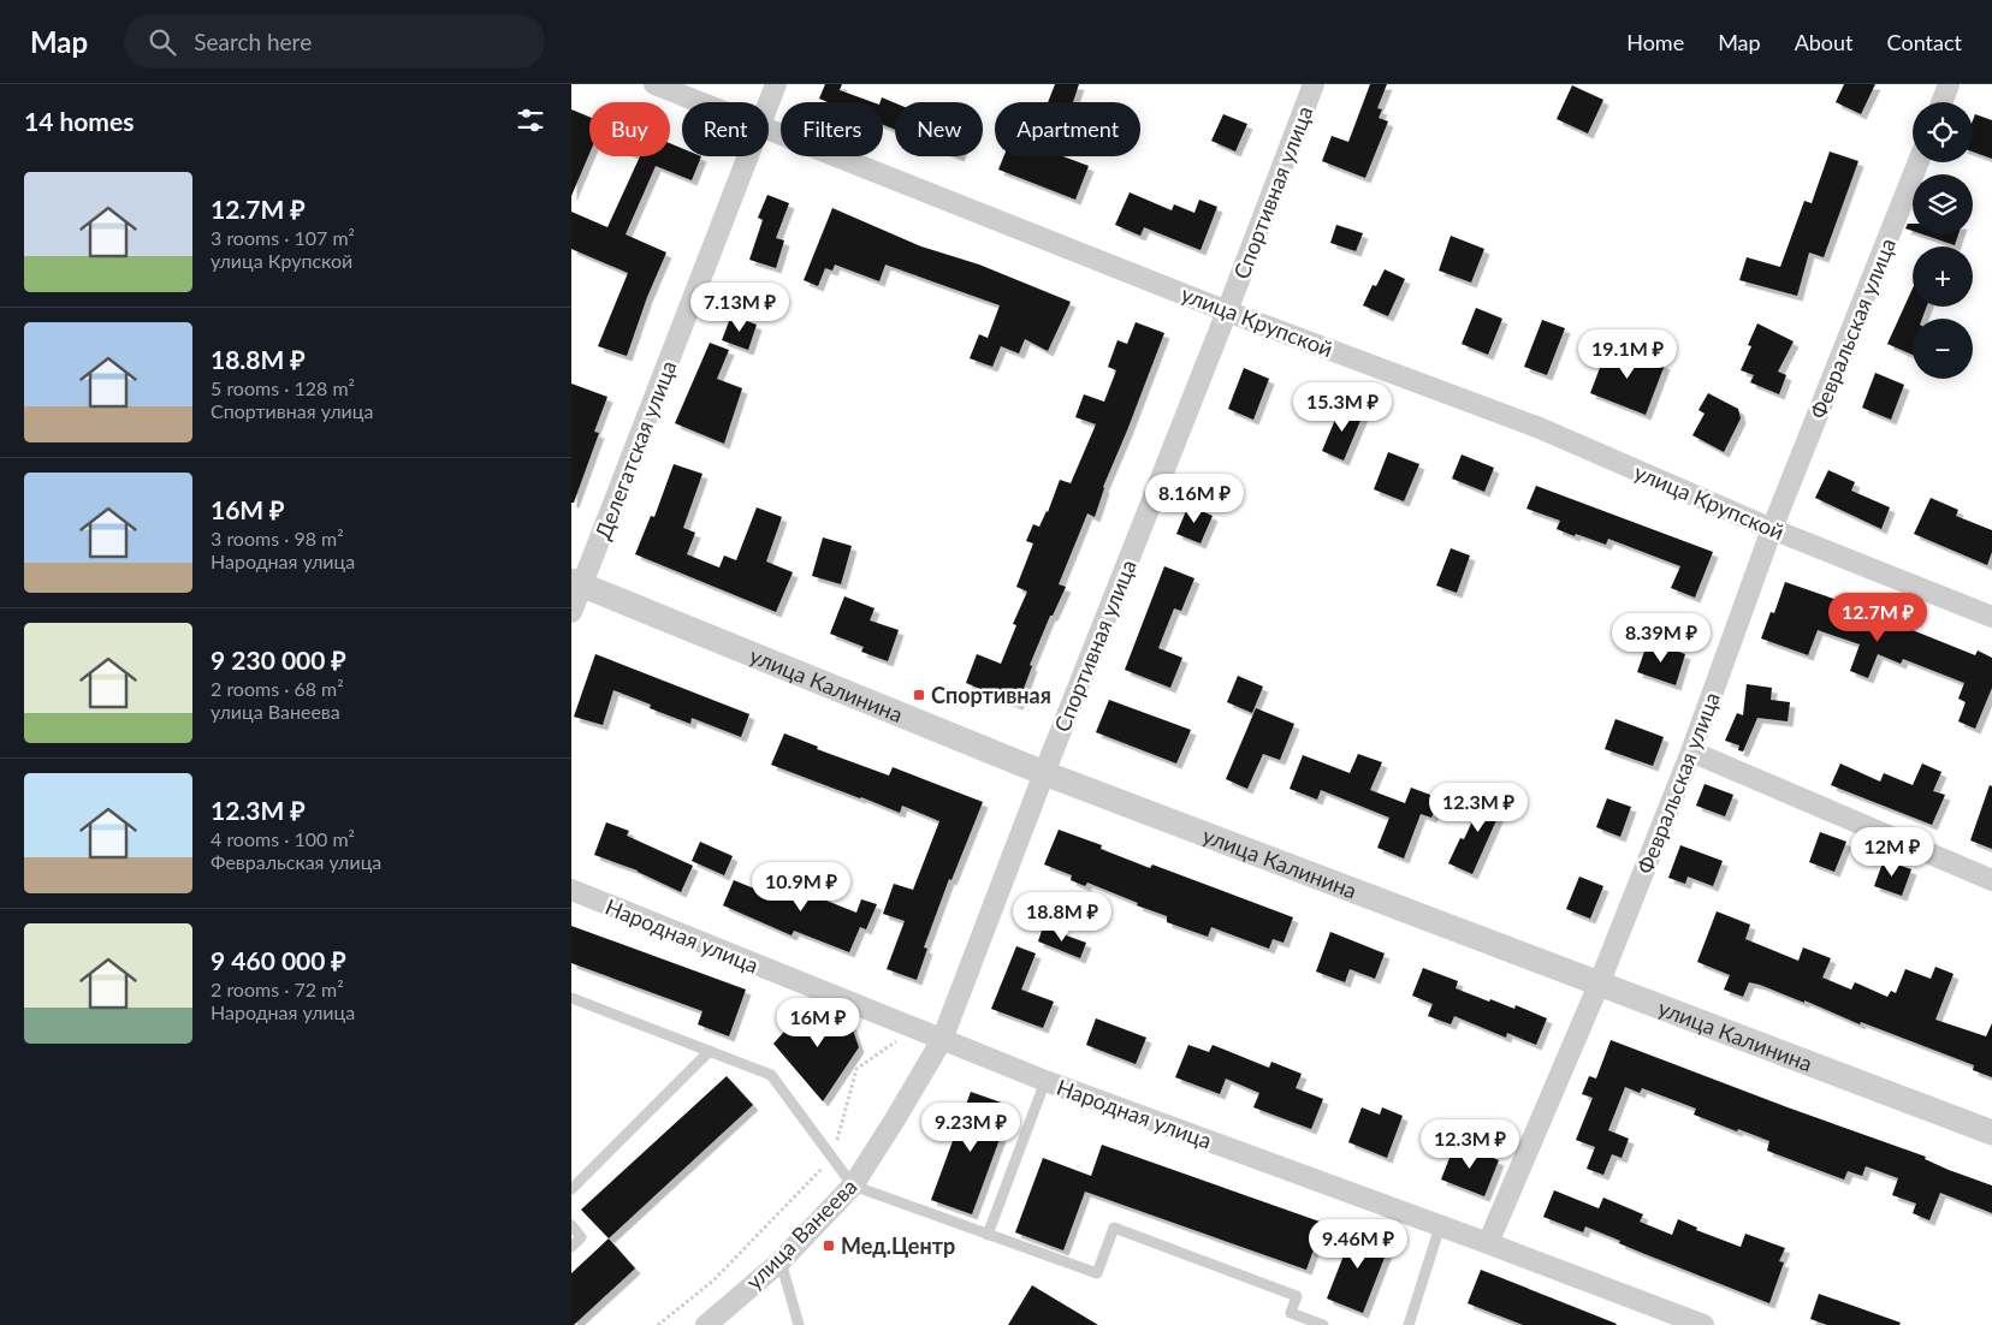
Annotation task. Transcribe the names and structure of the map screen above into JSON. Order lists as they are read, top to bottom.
{
  "streets": {
    "street": [
      "Спортивная улица",
      "улица Крупской",
      "Февральская улица",
      "Делегатская улица",
      "улица Калинина",
      "Народная улица",
      "улица Ванеева"
    ]
  },
  "crossings": [
    ["Спортивная улица", "улица Крупской"],
    ["Спортивная улица", "улица Калинина"],
    ["Спортивная улица", "Народная улица"],
    ["Спортивная улица", "улица Ванеева"],
    ["улица Крупской", "Февральская улица"],
    ["Февральская улица", "улица Калинина"],
    ["Февральская улица", "Народная улица"],
    ["Делегатская улица", "улица Калинина"],
    ["Народная улица", "улица Ванеева"]
  ],
  "places": {
    "transit": ["Спортивная", "Мед.Центр"]
  },
  "page": {
    "header": "Map",
    "search": "Search here",
    "nav": [
      "Home",
      "Map",
      "About",
      "Contact"
    ],
    "heading": "14 homes",
    "map_buttons": ["+", "−"],
    "chip": [
      "Buy",
      "Rent",
      "Filters",
      "New",
      "Apartment"
    ],
    "list": [
      {
        "name": "12.7M ₽",
        "note": "3 rooms · 107 m² · улица Крупской"
      },
      {
        "name": "18.8M ₽",
        "note": "5 rooms · 128 m² · Спортивная улица"
      },
      {
        "name": "16M ₽",
        "note": "3 rooms · 98 m² · Народная улица"
      },
      {
        "name": "9 230 000 ₽",
        "note": "2 rooms · 68 m² · улица Ванеева"
      },
      {
        "name": "12.3M ₽",
        "note": "4 rooms · 100 m² · Февральская улица"
      },
      {
        "name": "9 460 000 ₽",
        "note": "2 rooms · 72 m² · Народная улица"
      }
    ],
    "price": [
      "7.13M ₽",
      "19.1M ₽",
      "15.3M ₽",
      "8.16M ₽",
      "12.7M ₽",
      "8.39M ₽",
      "12.3M ₽",
      "12M ₽",
      "10.9M ₽",
      "18.8M ₽",
      "16M ₽",
      "9.23M ₽",
      "12.3M ₽",
      "9.46M ₽"
    ]
  }
}
